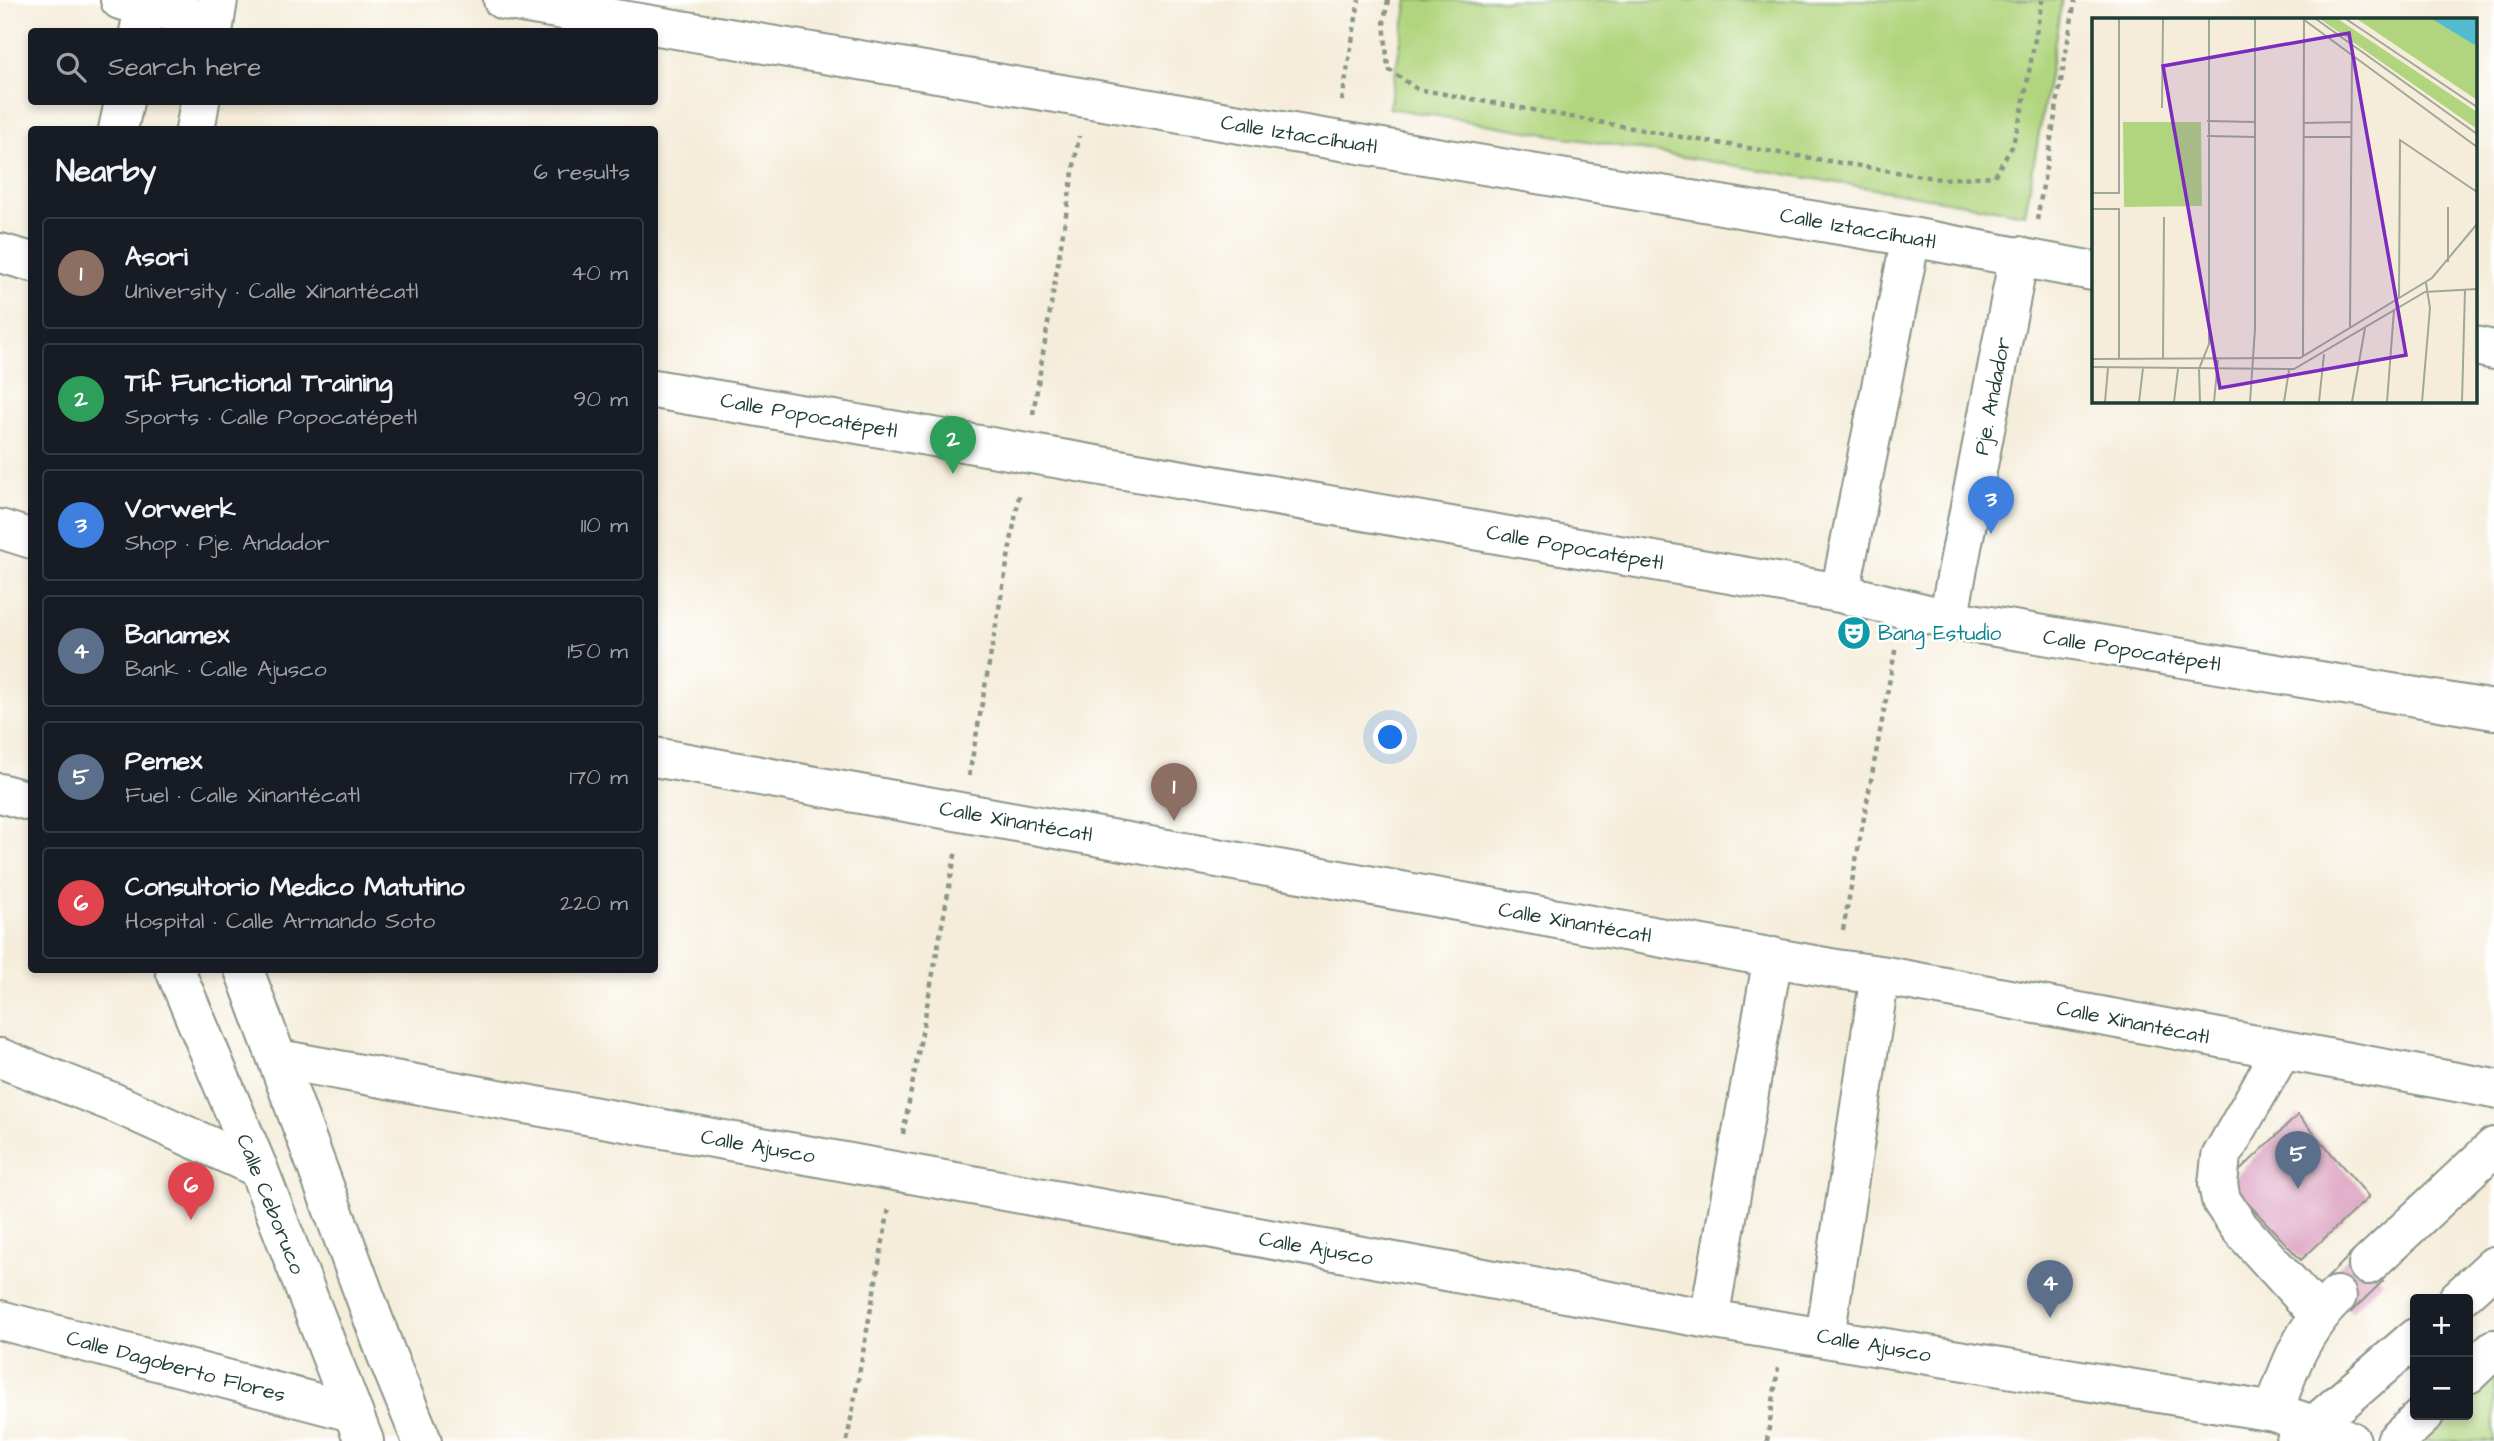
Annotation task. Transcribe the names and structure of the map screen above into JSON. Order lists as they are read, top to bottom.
{
  "streets": {
    "main road": [
      "Calle Iztaccíhuatl",
      "Pje. Andador",
      "Calle Popocatépetl",
      "Calle Xinantécatl",
      "Calle Ajusco",
      "Calle Ceboruco",
      "Calle Dagoberto Flores"
    ]
  },
  "crossings": [
    ["Calle Iztaccíhuatl", "Pje. Andador"],
    ["Pje. Andador", "Calle Popocatépetl"],
    ["Calle Ceboruco", "Calle Dagoberto Flores"]
  ],
  "places": {
    "theatre": ["Bang Estudio"]
  },
  "page": {
    "search": "Search here",
    "heading": ["Nearby", "6 results"],
    "list": [
      {
        "mark": "1",
        "name": "Asori",
        "note": "University · Calle Xinantécatl",
        "value": "40 m"
      },
      {
        "mark": "2",
        "name": "Tif Functional Training",
        "note": "Sports · Calle Popocatépetl",
        "value": "90 m"
      },
      {
        "mark": "3",
        "name": "Vorwerk",
        "note": "Shop · Pje. Andador",
        "value": "110 m"
      },
      {
        "mark": "4",
        "name": "Banamex",
        "note": "Bank · Calle Ajusco",
        "value": "150 m"
      },
      {
        "mark": "5",
        "name": "Pemex",
        "note": "Fuel · Calle Xinantécatl",
        "value": "170 m"
      },
      {
        "mark": "6",
        "name": "Consultorio Medico Matutino",
        "note": "Hospital · Calle Armando Soto",
        "value": "220 m"
      }
    ],
    "pins": [
      "2",
      "3",
      "1",
      "5",
      "6",
      "4"
    ],
    "map_buttons": ["+", "−"]
  }
}
